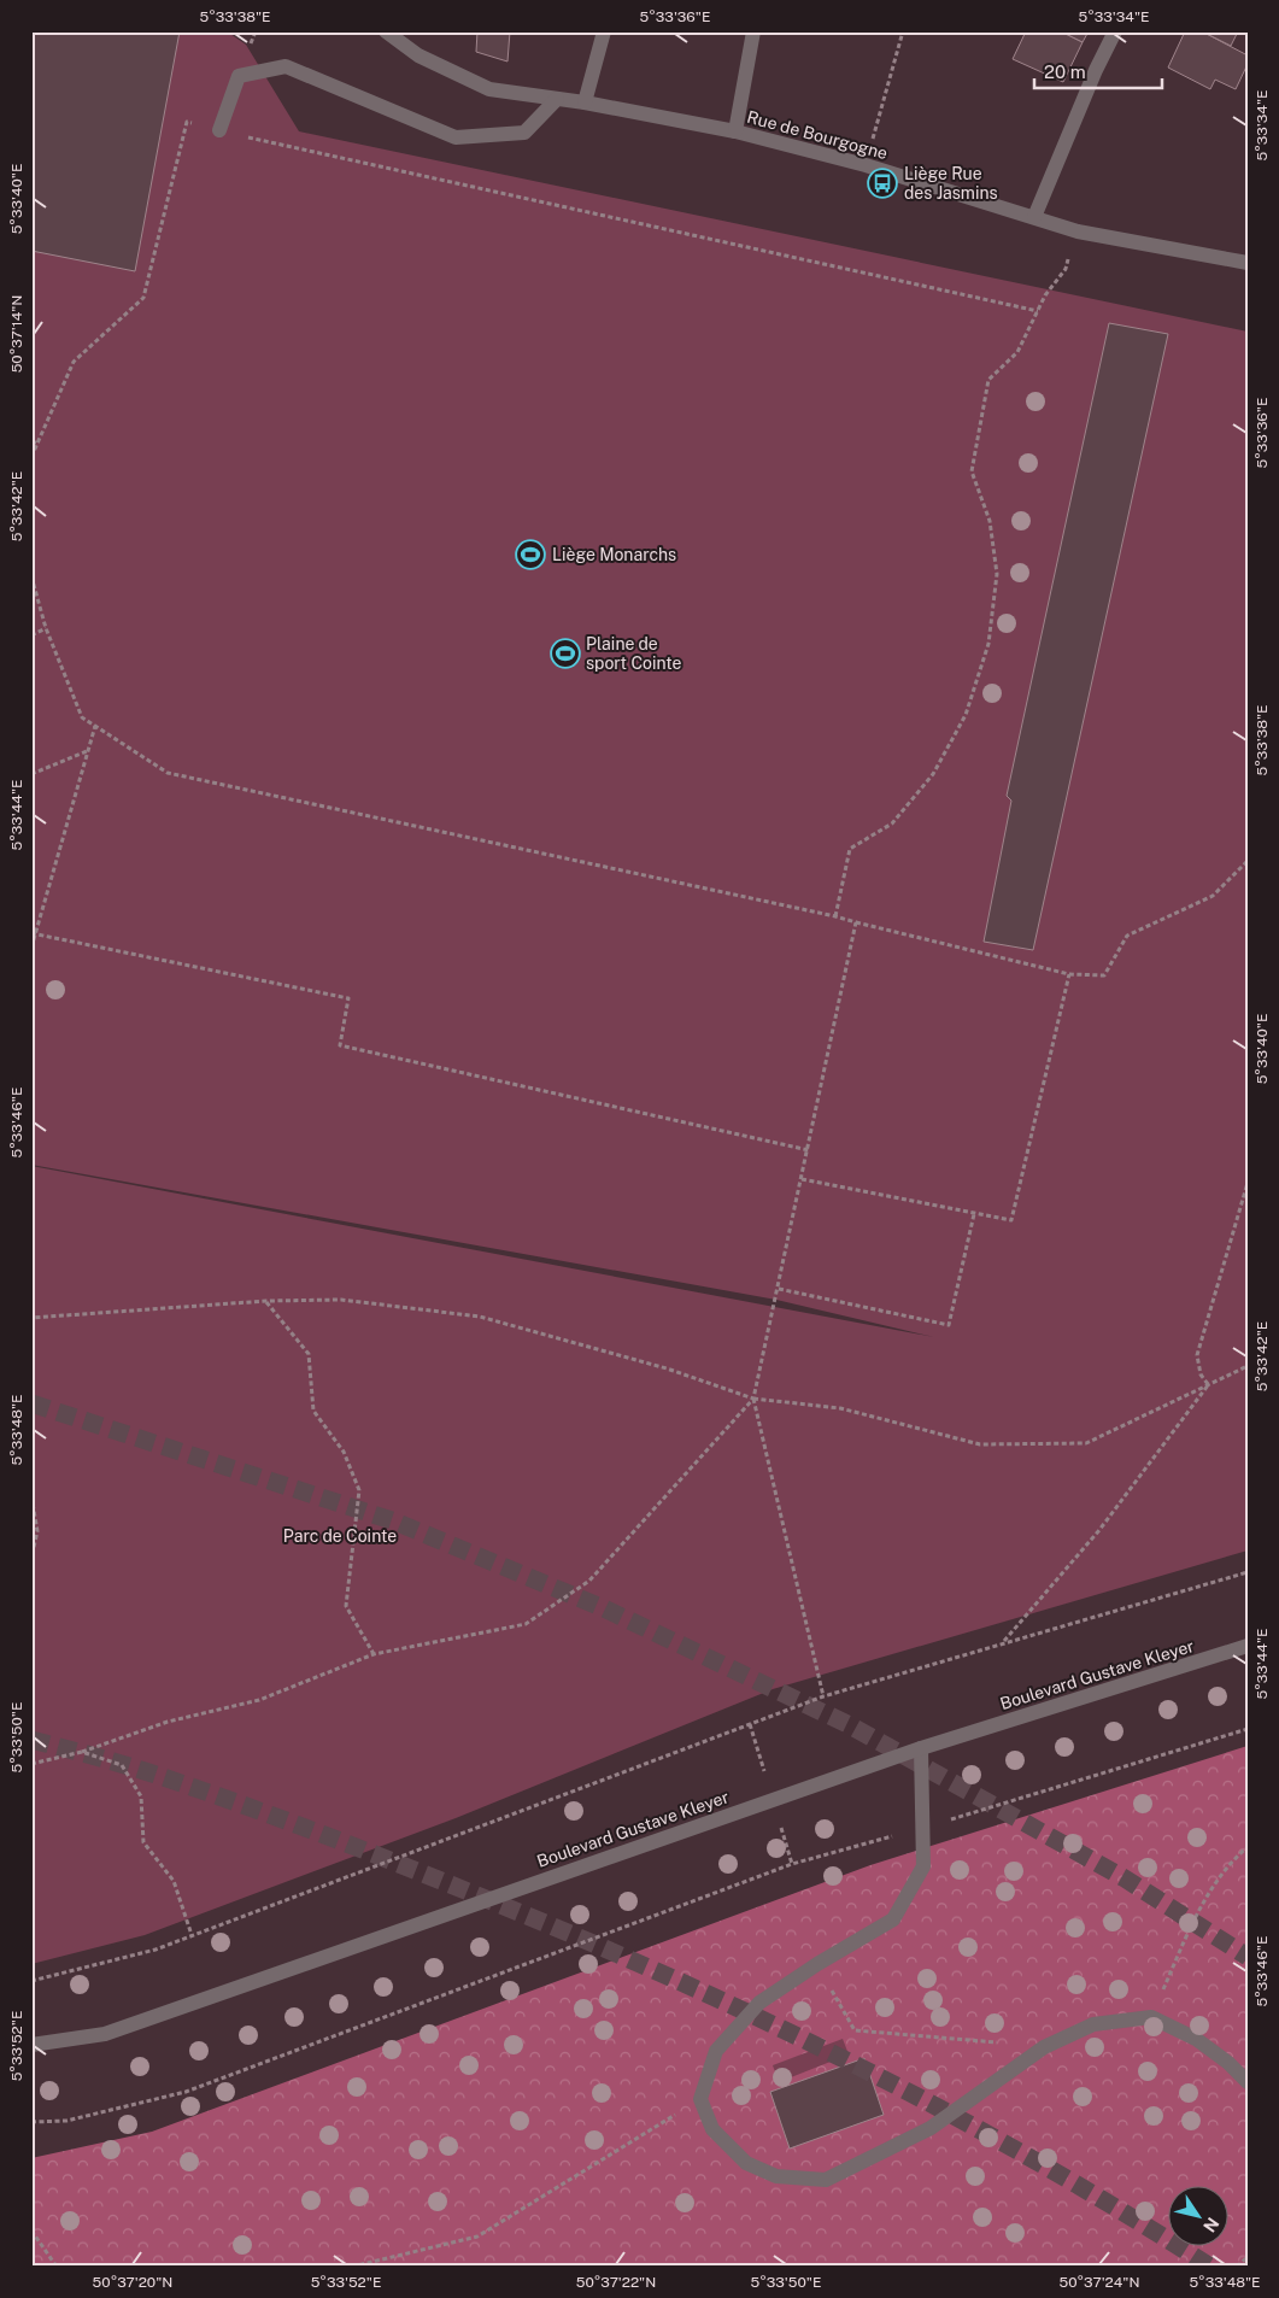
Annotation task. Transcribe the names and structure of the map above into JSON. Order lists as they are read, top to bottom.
{
  "streets": {
    "street": ["Rue de Bourgogne", "Boulevard Gustave Kleyer"]
  },
  "parks": ["Parc de Cointe"],
  "places": {
    "bus stop": ["Liège Rue des Jasmins"],
    "sports": ["Liège Monarchs", "Plaine de sport Cointe"]
  },
  "scale_bar": "20 m",
  "north": "bottom right",
  "coordinates": [
    "5°33'38\"E",
    "5°33'36\"E",
    "5°33'34\"E",
    "5°33'40\"E",
    "50°37'14\"N",
    "5°33'42\"E",
    "5°33'44\"E",
    "5°33'46\"E",
    "5°33'48\"E",
    "5°33'50\"E",
    "5°33'52\"E",
    "50°37'20\"N",
    "50°37'22\"N",
    "50°37'24\"N"
  ]
}
